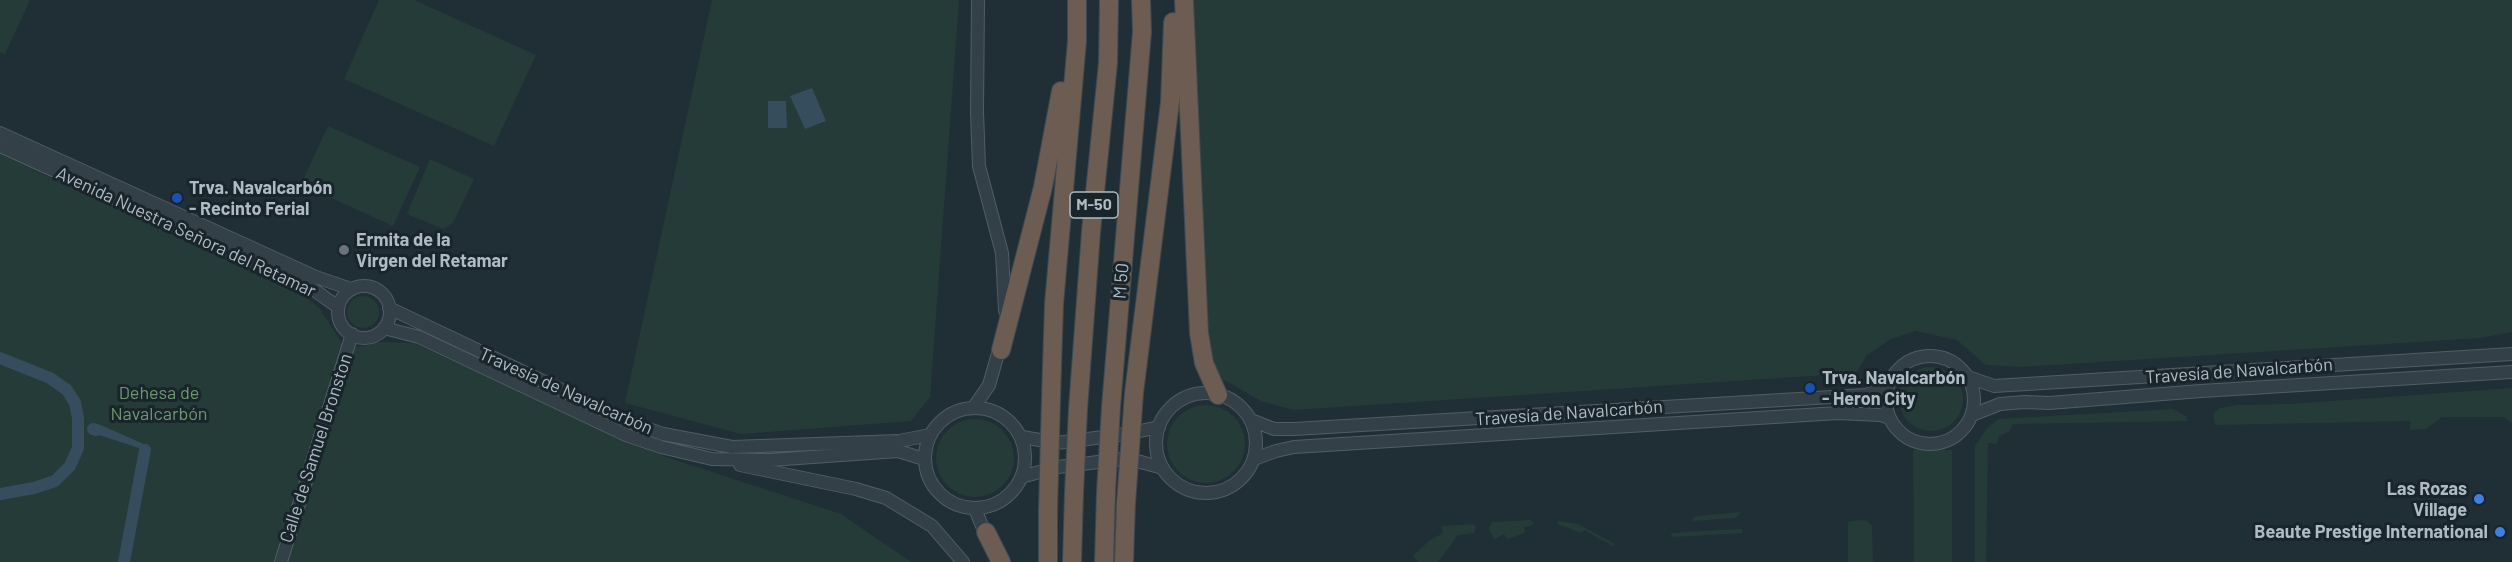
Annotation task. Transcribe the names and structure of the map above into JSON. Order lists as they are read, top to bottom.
{
  "streets": {
    "highway": ["M-50", "M 50"],
    "street": ["Avenida Nuestra Señora del Retamar", "Travesía de Navalcarbón", "Calle de Samuel Bronston"]
  },
  "crossings": [
    ["Avenida Nuestra Señora del Retamar", "Travesía de Navalcarbón"],
    ["Avenida Nuestra Señora del Retamar", "Calle de Samuel Bronston"],
    ["Travesía de Navalcarbón", "Calle de Samuel Bronston"]
  ],
  "parks": ["Dehesa de Navalcarbón"],
  "places": [
    "Trva. Navalcarbón - Recinto Ferial",
    "Ermita de la Virgen del Retamar",
    "Trva. Navalcarbón - Heron City",
    "Las Rozas Village",
    "Beaute Prestige International"
  ]
}
